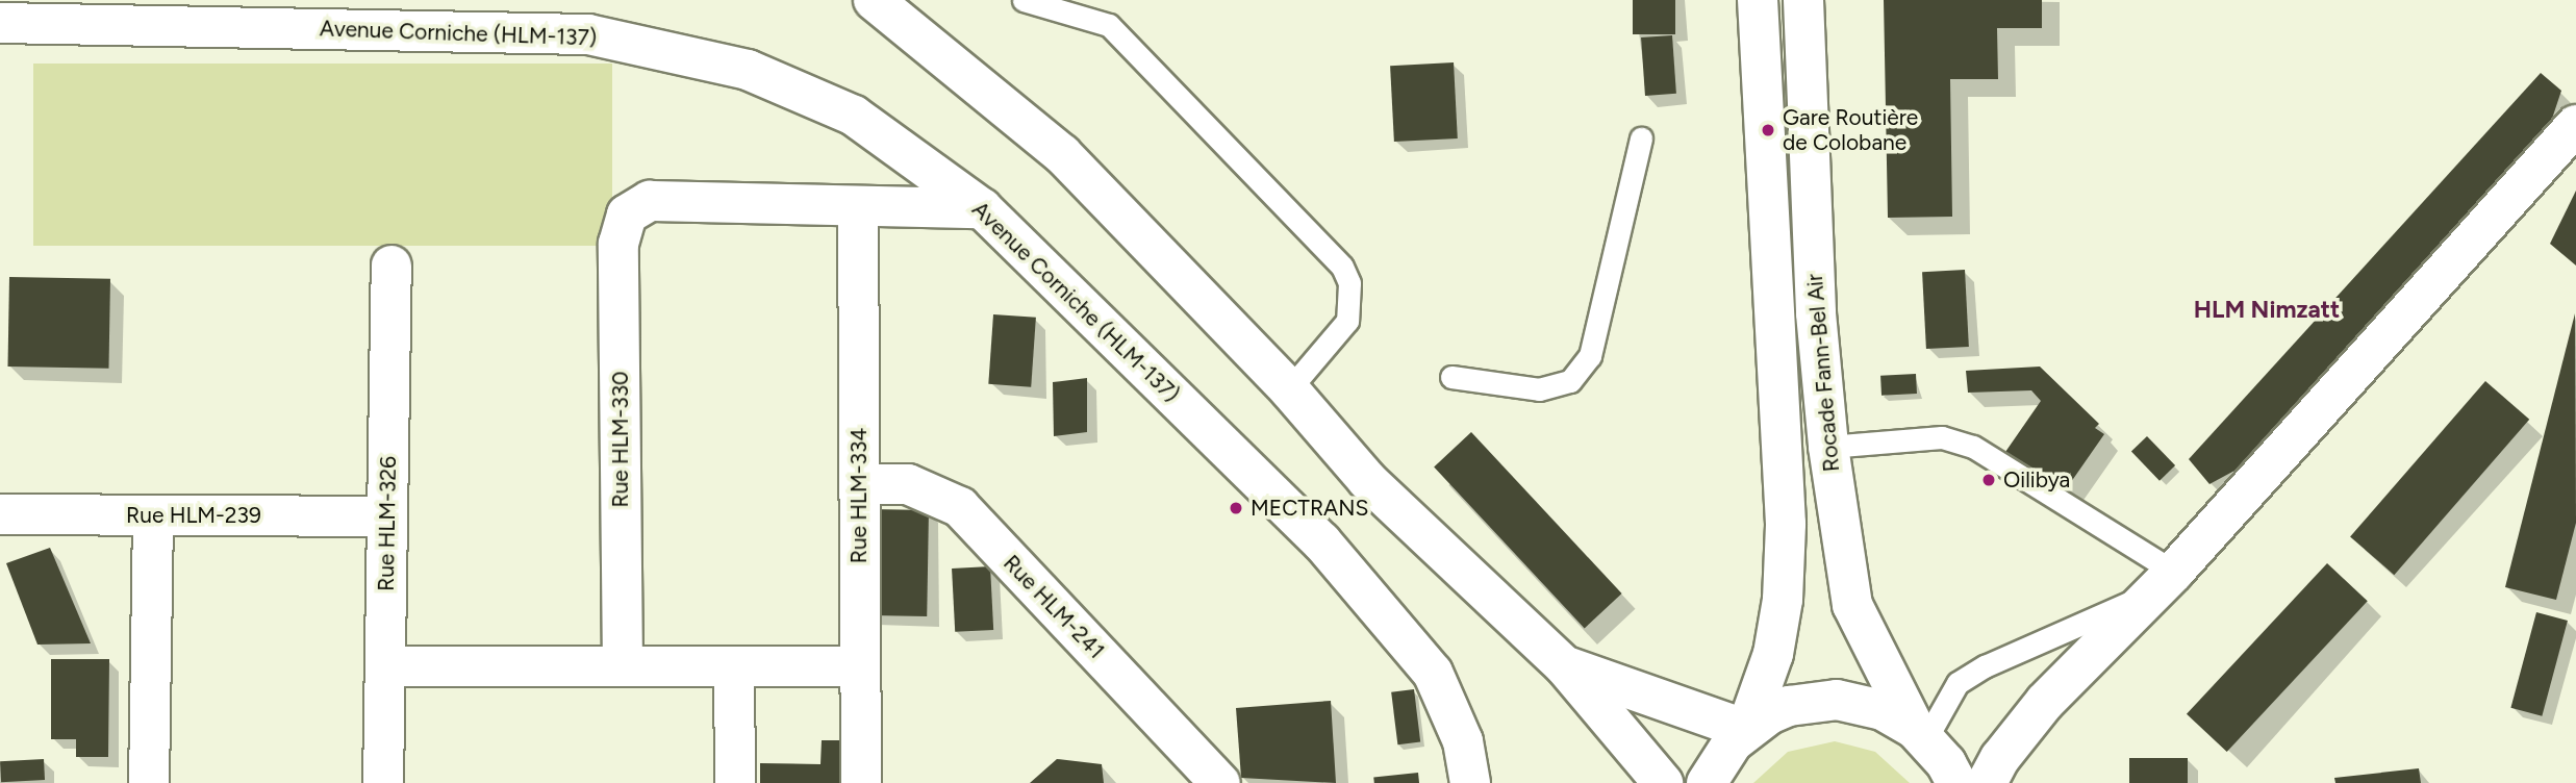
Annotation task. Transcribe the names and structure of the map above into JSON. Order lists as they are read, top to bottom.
{
  "streets": {
    "main road": [
      "Avenue Corniche (HLM-137)",
      "Rocade Fann-Bel Air",
      "Rue HLM-330",
      "Rue HLM-334",
      "Rue HLM-239",
      "Rue HLM-326",
      "Rue HLM-241"
    ]
  },
  "crossings": [
    ["Rue HLM-330", "Rue HLM-334"],
    ["Rue HLM-334", "Rue HLM-241"],
    ["Rue HLM-239", "Rue HLM-326"]
  ],
  "districts": ["HLM Nimzatt"],
  "places": ["Gare Routière de Colobane", "Oilibya", "MECTRANS"]
}
